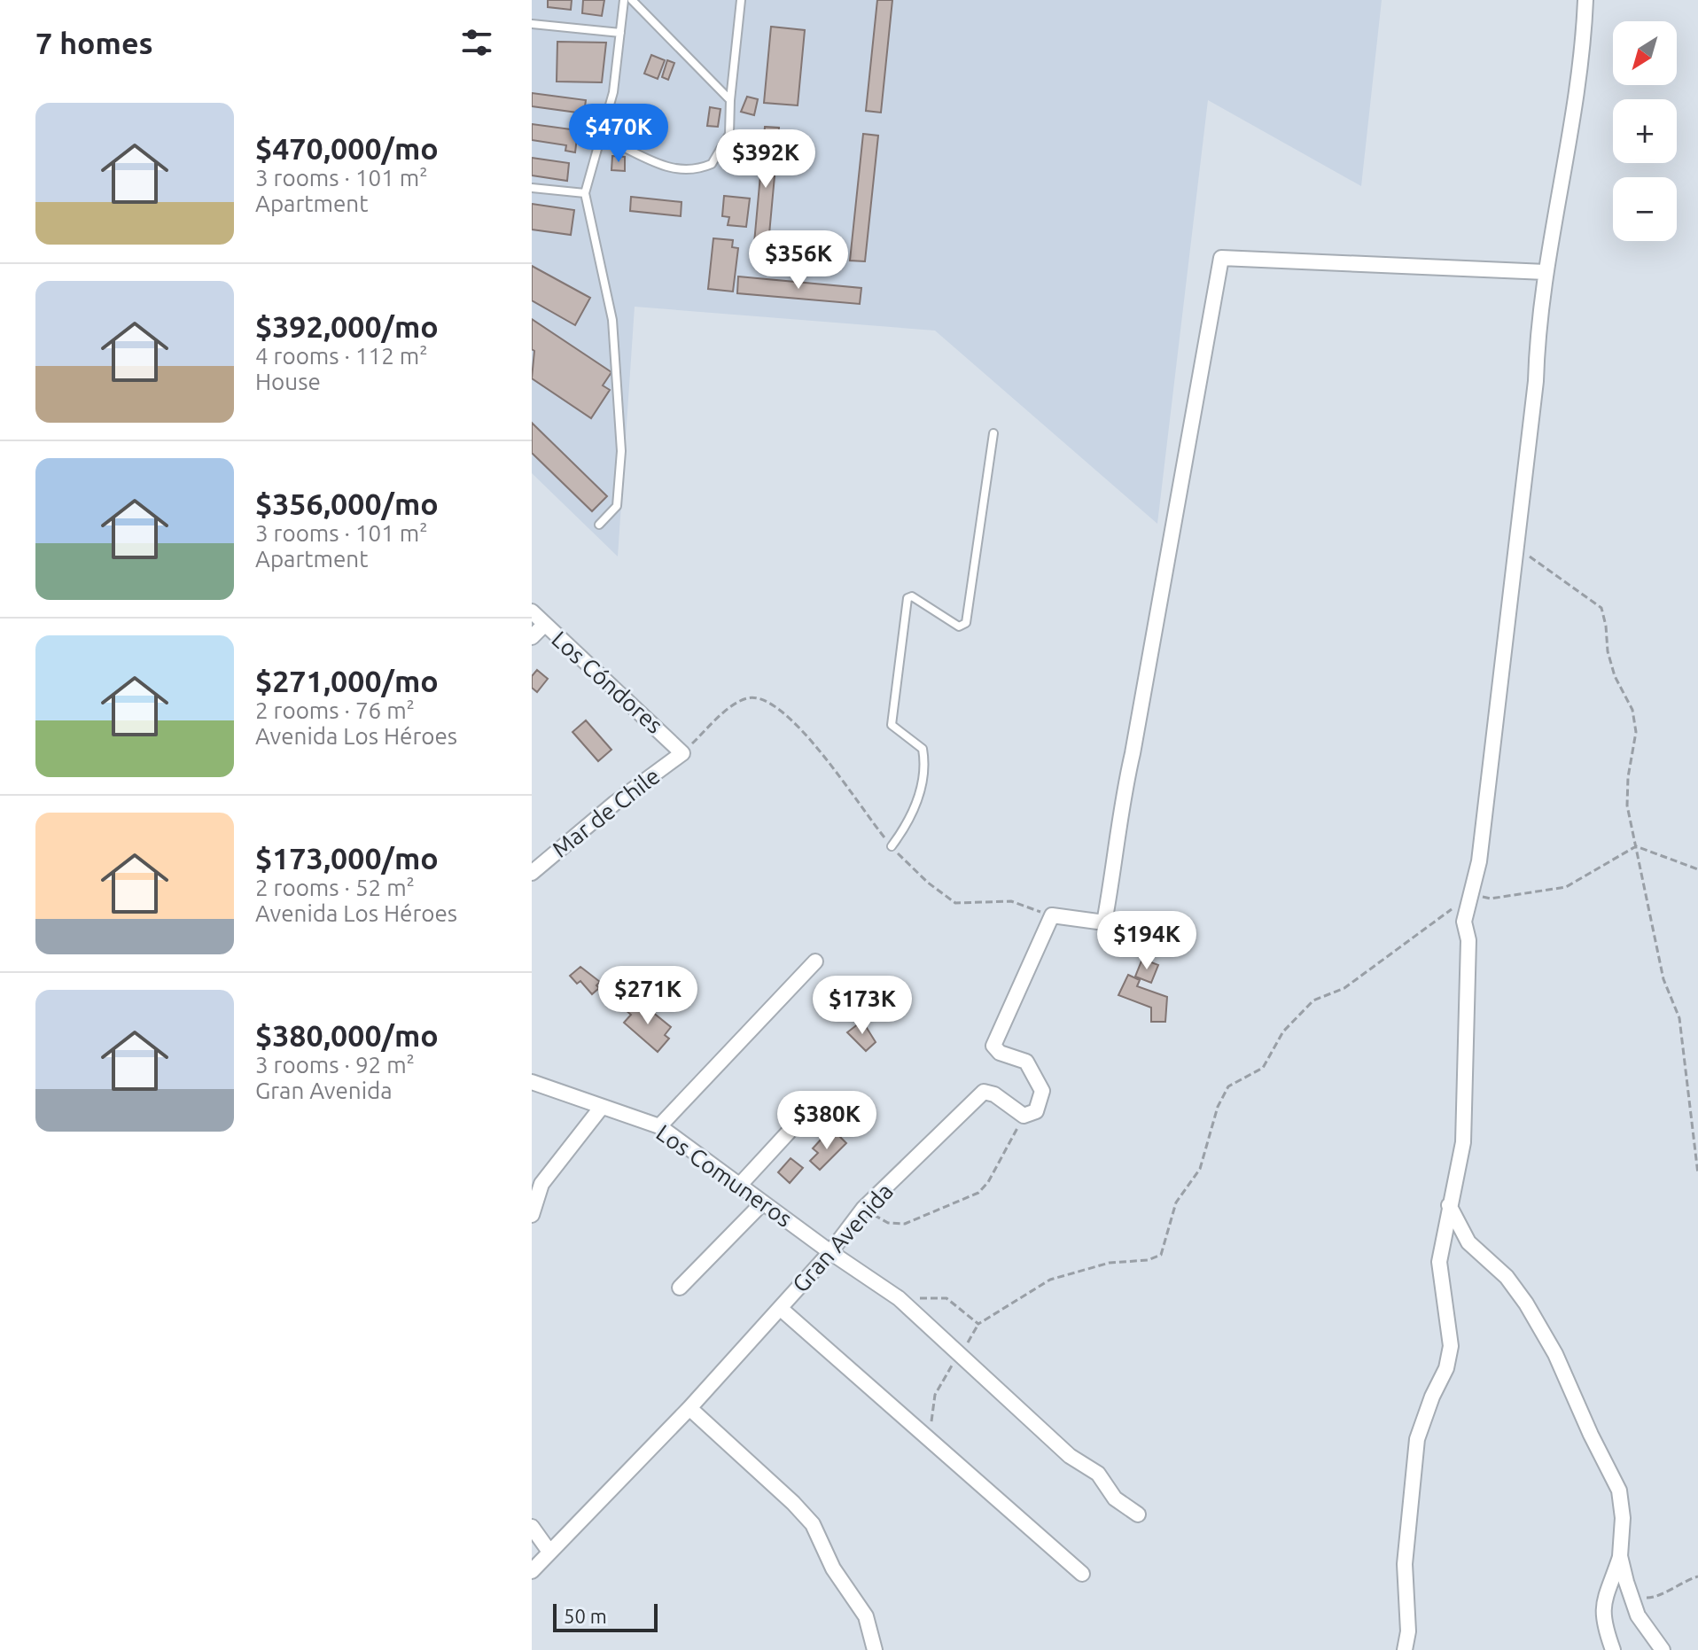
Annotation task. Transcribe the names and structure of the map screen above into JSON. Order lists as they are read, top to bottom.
{
  "streets": {
    "street": [
      "Los Cóndores",
      "Mar de Chile",
      "Los Comuneros",
      "Gran Avenida"
    ]
  },
  "crossings": [
    ["Los Cóndores", "Mar de Chile"],
    ["Los Comuneros", "Gran Avenida"]
  ],
  "scale_bar": "50 m",
  "north": "bottom left",
  "page": {
    "heading": "7 homes",
    "map_buttons": ["+", "−"],
    "list": [
      {
        "name": "$470,000/mo",
        "note": "3 rooms · 101 m² · Apartment"
      },
      {
        "name": "$392,000/mo",
        "note": "4 rooms · 112 m² · House"
      },
      {
        "name": "$356,000/mo",
        "note": "3 rooms · 101 m² · Apartment"
      },
      {
        "name": "$271,000/mo",
        "note": "2 rooms · 76 m² · Avenida Los Héroes"
      },
      {
        "name": "$173,000/mo",
        "note": "2 rooms · 52 m² · Avenida Los Héroes"
      },
      {
        "name": "$380,000/mo",
        "note": "3 rooms · 92 m² · Gran Avenida"
      }
    ],
    "price": [
      "$470K",
      "$392K",
      "$356K",
      "$194K",
      "$271K",
      "$173K",
      "$380K"
    ],
    "scale": "50 m"
  }
}
